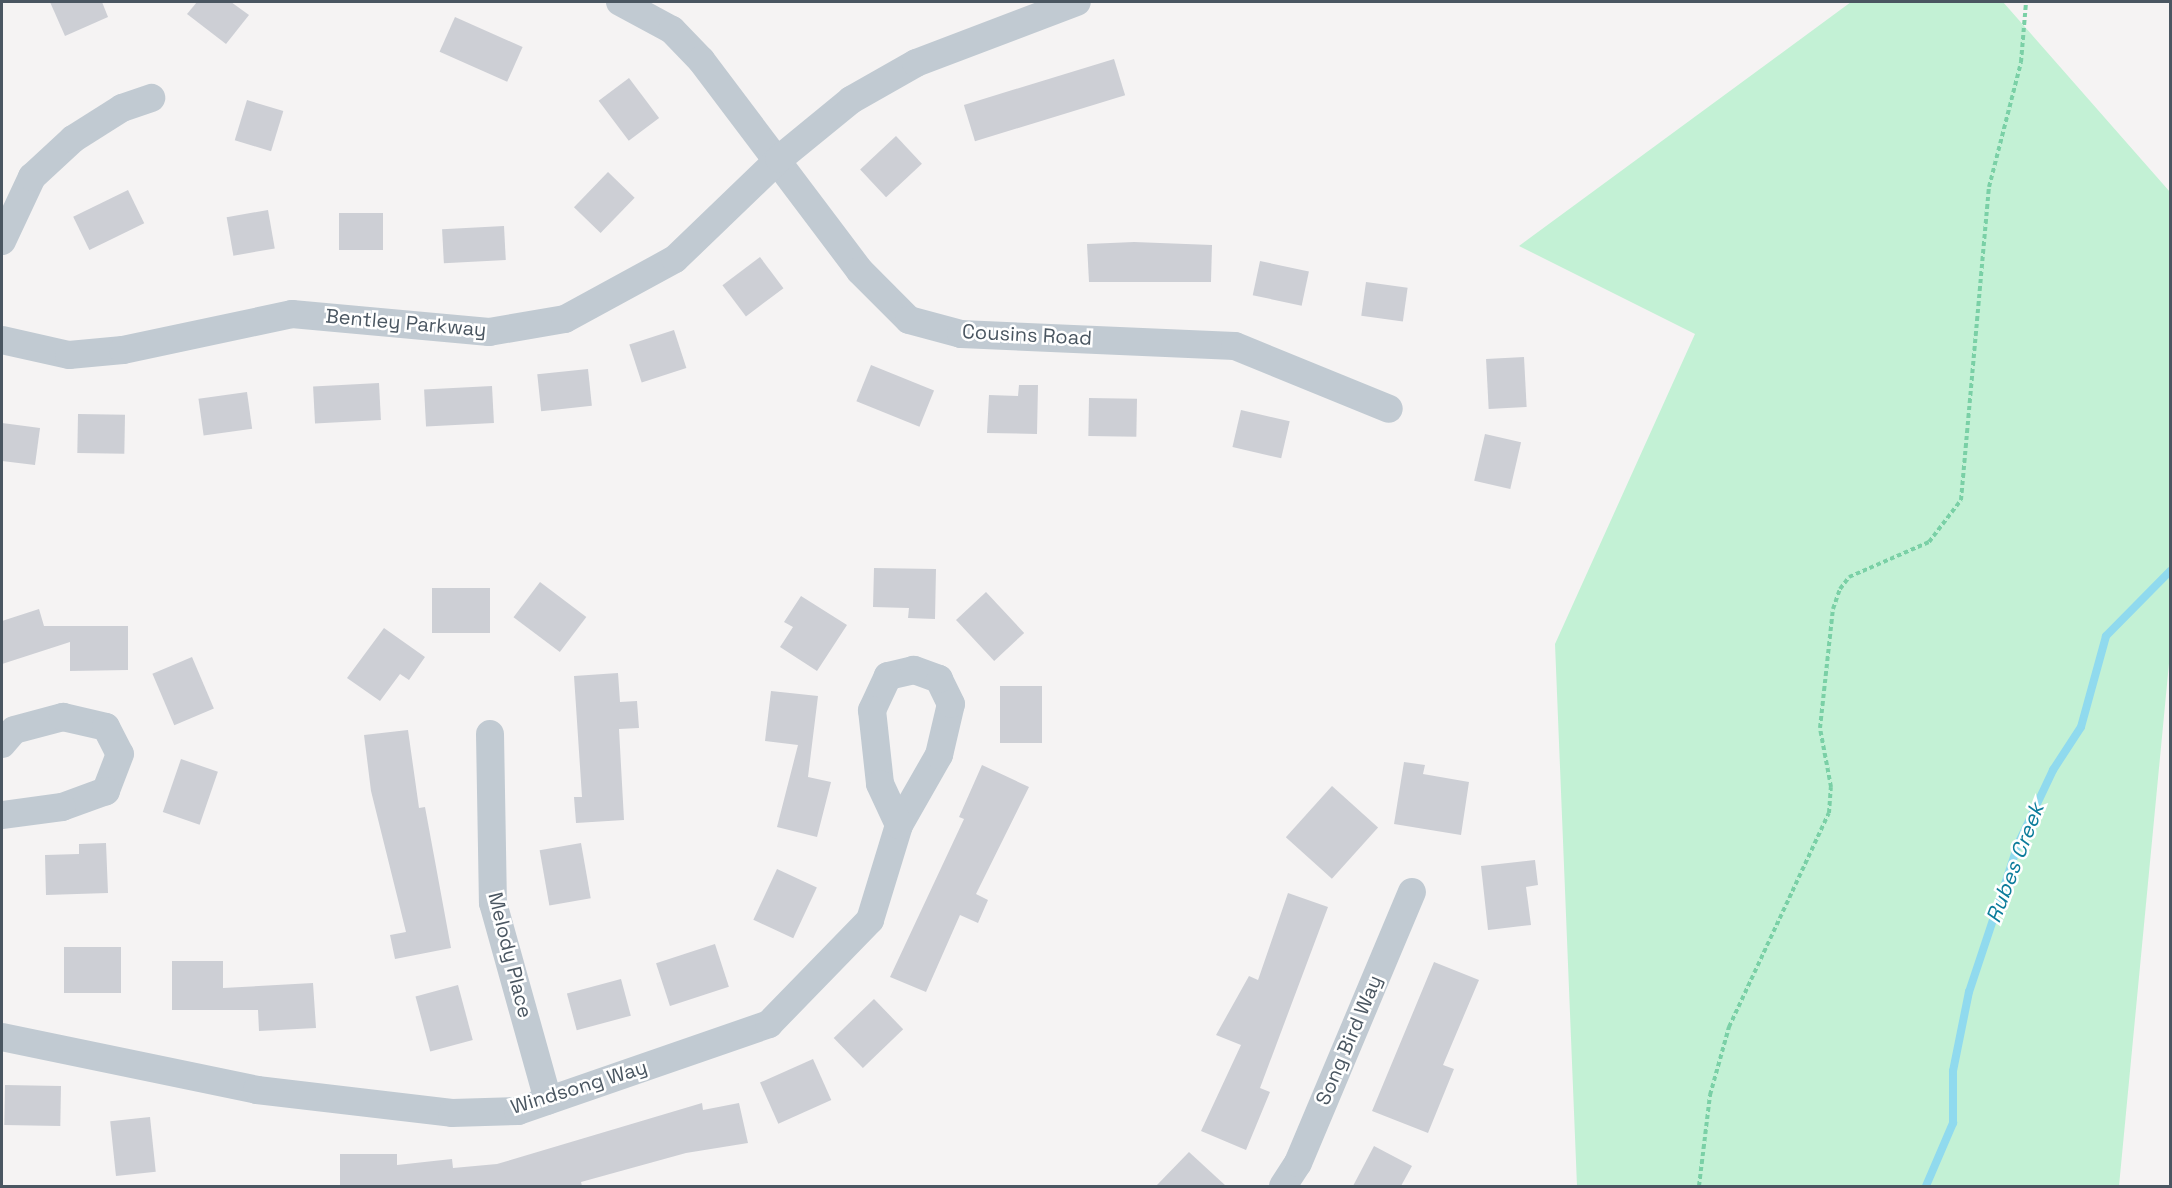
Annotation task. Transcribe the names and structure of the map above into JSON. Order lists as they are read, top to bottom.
{
  "streets": {
    "street": [
      "Bentley Parkway",
      "Cousins Road",
      "Melody Place",
      "Song Bird Way",
      "Windsong Way"
    ]
  },
  "crossings": [
    ["Bentley Parkway", "Cousins Road"],
    ["Melody Place", "Windsong Way"]
  ],
  "water": ["Rubes Creek"]
}
